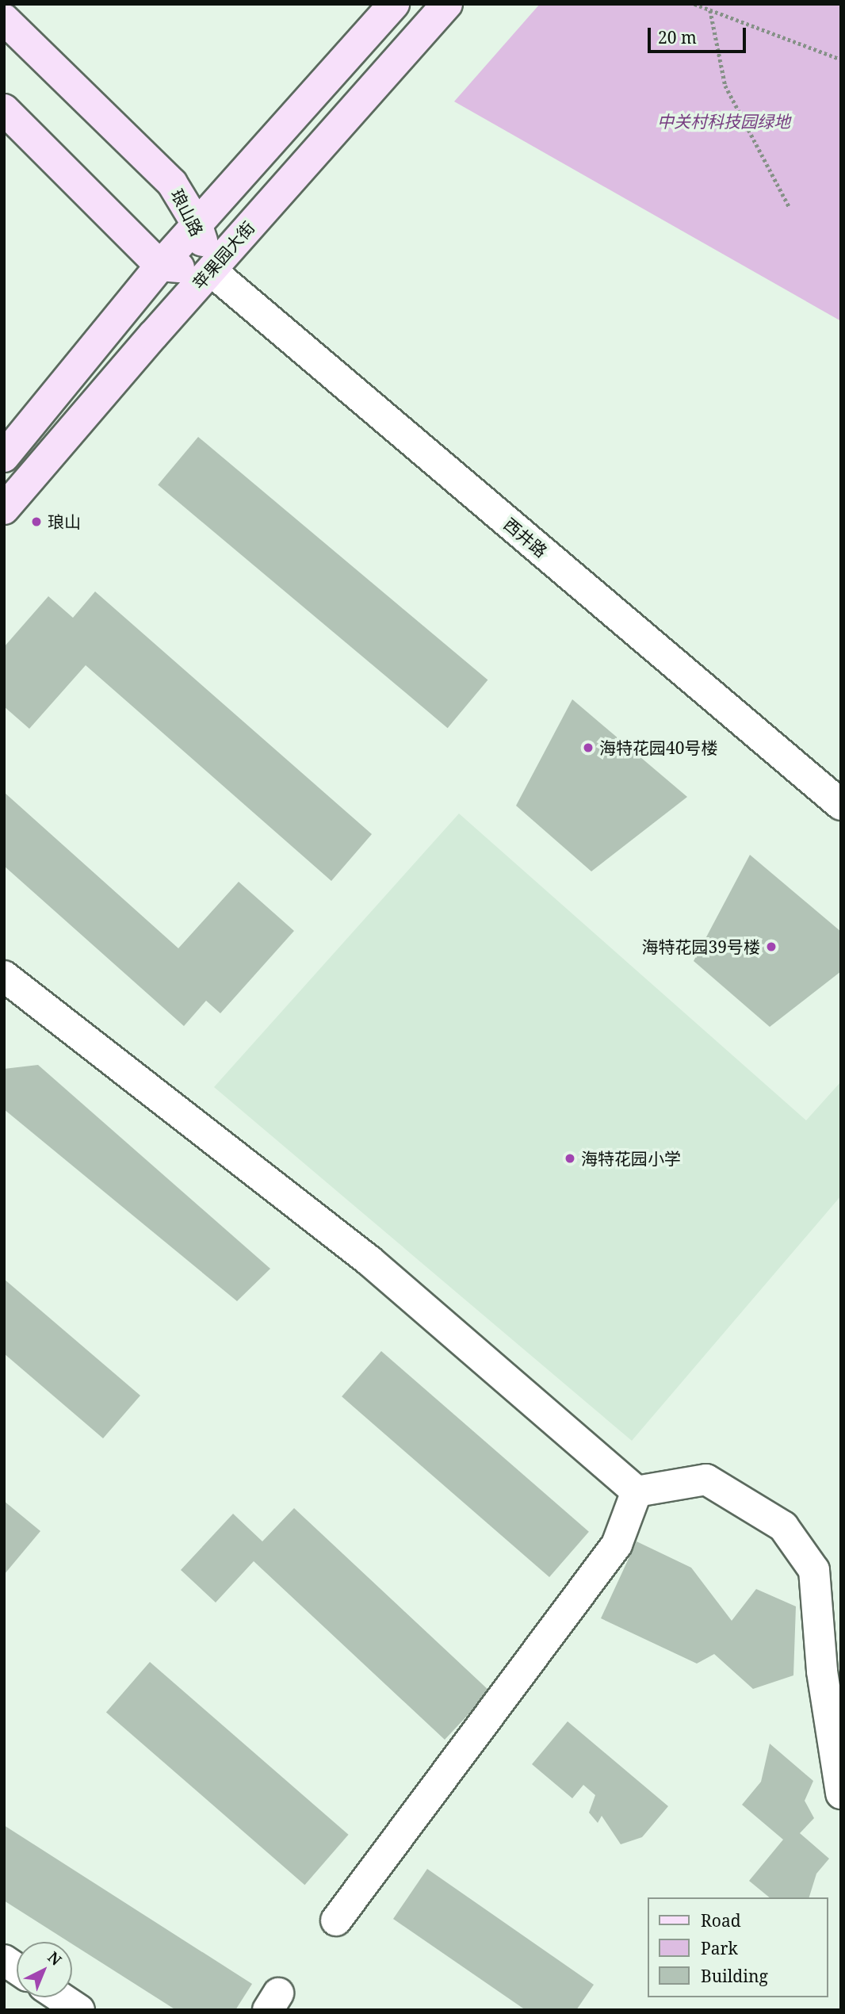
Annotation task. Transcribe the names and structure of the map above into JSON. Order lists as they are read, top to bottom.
{
  "streets": {
    "main road": ["琅山路", "苹果园大街"],
    "street": ["西井路"]
  },
  "crossings": [
    ["琅山路", "苹果园大街"],
    ["琅山路", "西井路"],
    ["苹果园大街", "西井路"]
  ],
  "parks": ["中关村科技园绿地"],
  "places": [
    "琅山",
    "海特花园40号楼",
    "海特花园39号楼",
    "海特花园小学"
  ],
  "legend": ["Road", "Park", "Building"],
  "scale_bar": "20 m",
  "north": "top right"
}
